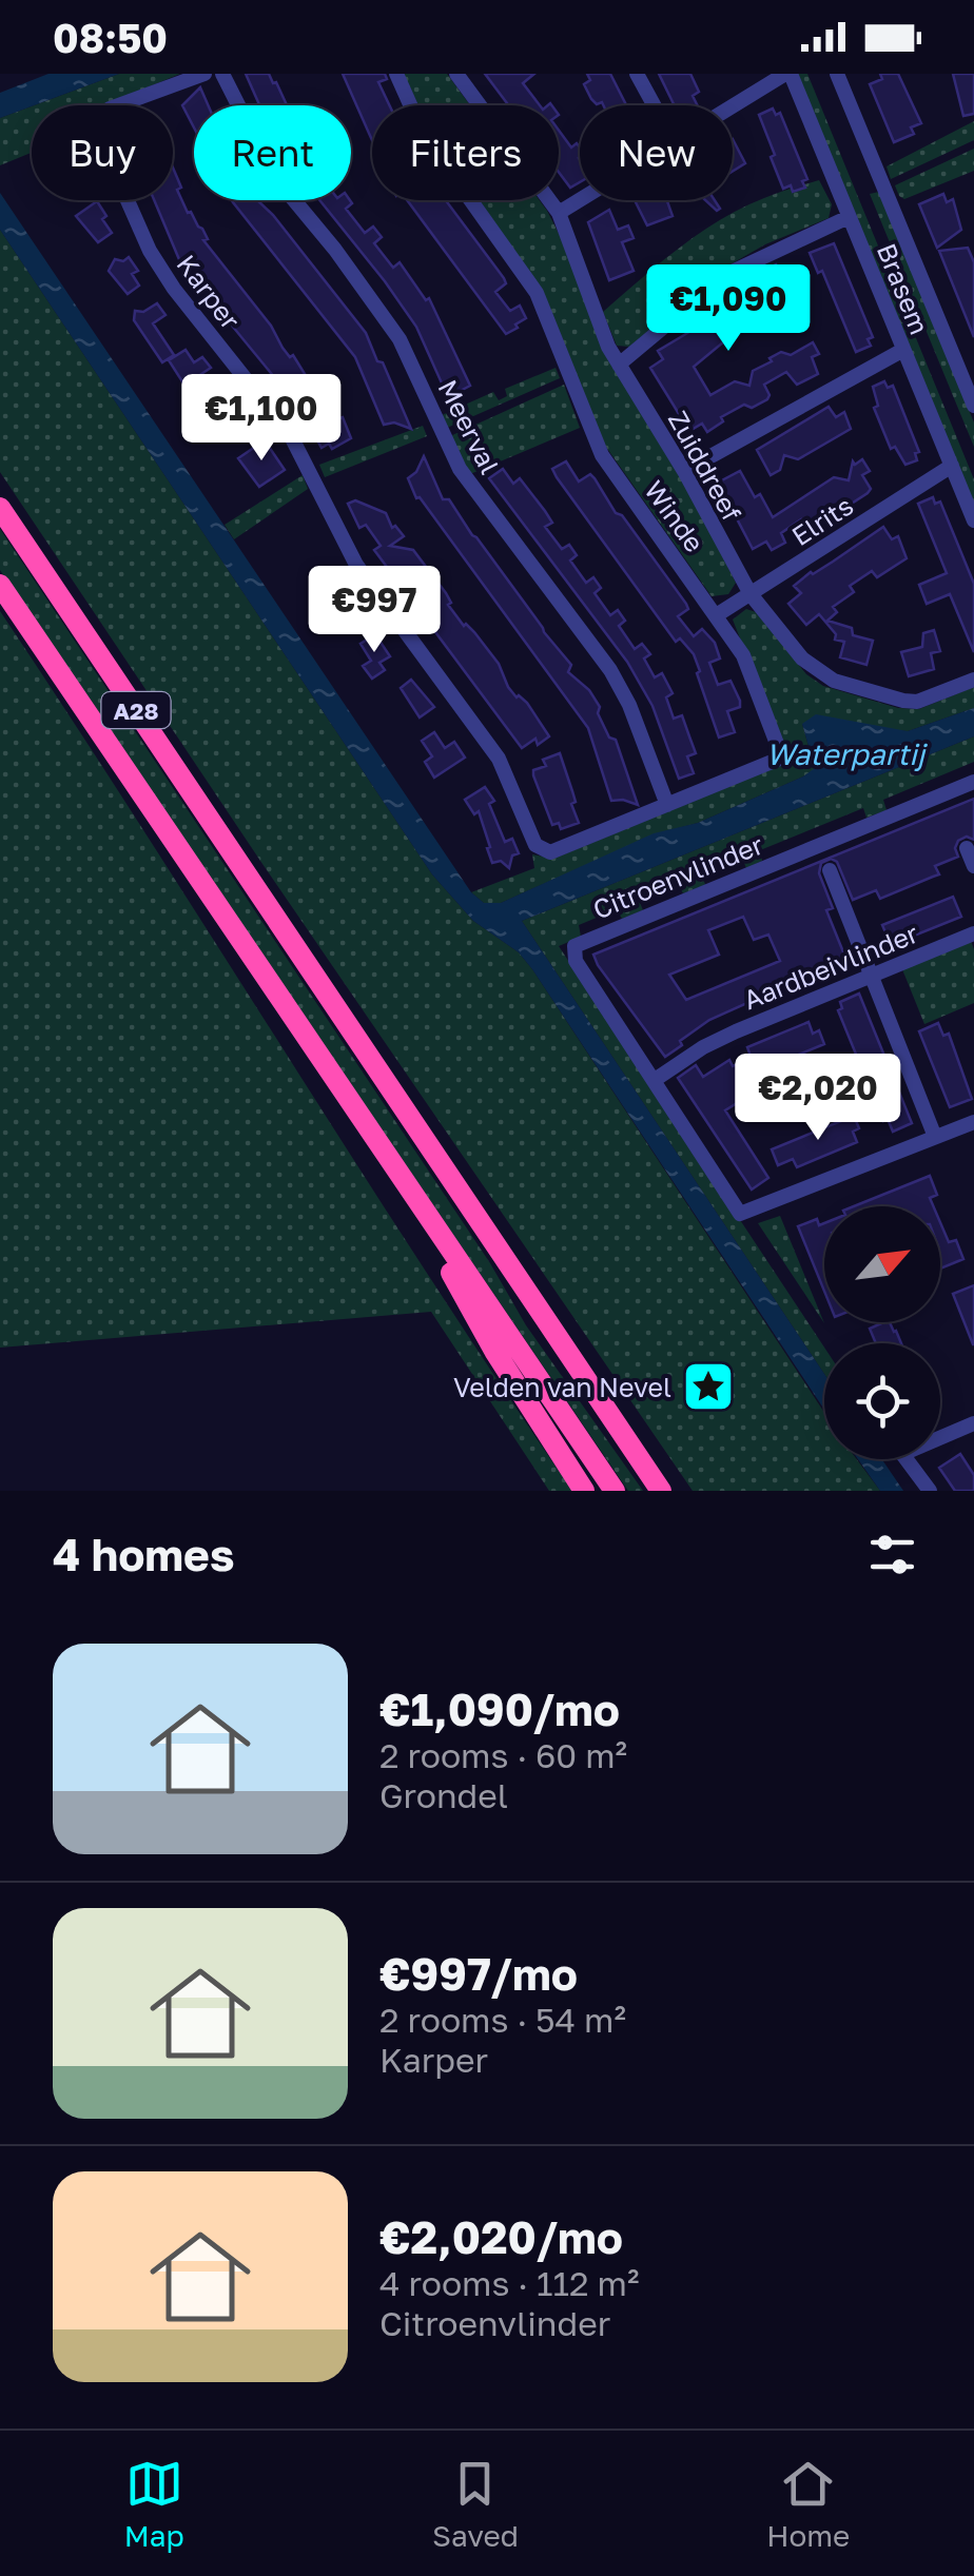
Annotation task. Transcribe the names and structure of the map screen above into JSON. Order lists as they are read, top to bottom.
{
  "streets": {
    "highway": ["A28"],
    "street": [
      "Brasem",
      "Karper",
      "Meerval",
      "Zuiddreef",
      "Winde",
      "Elrits",
      "Citroenvlinder",
      "Aardbeivlinder"
    ]
  },
  "crossings": [
    ["Brasem", "Elrits"],
    ["Karper", "Winde"],
    ["Meerval", "Winde"],
    ["Zuiddreef", "Elrits"],
    ["Winde", "Elrits"],
    ["Citroenvlinder", "Aardbeivlinder"]
  ],
  "water": ["Waterpartij"],
  "places": {
    "place": ["Velden van Nevel"]
  },
  "north": "top right",
  "page": {
    "status": "08:50",
    "chip": [
      "Buy",
      "Rent",
      "Filters",
      "New"
    ],
    "price": [
      "€1,090",
      "€1,100",
      "€997",
      "€2,020"
    ],
    "heading": "4 homes",
    "list": [
      {
        "name": "€1,090/mo",
        "note": "2 rooms · 60 m² · Grondel"
      },
      {
        "name": "€997/mo",
        "note": "2 rooms · 54 m² · Karper"
      },
      {
        "name": "€2,020/mo",
        "note": "4 rooms · 112 m² · Citroenvlinder"
      }
    ],
    "tabs": ["Map", "Saved", "Home"]
  }
}
